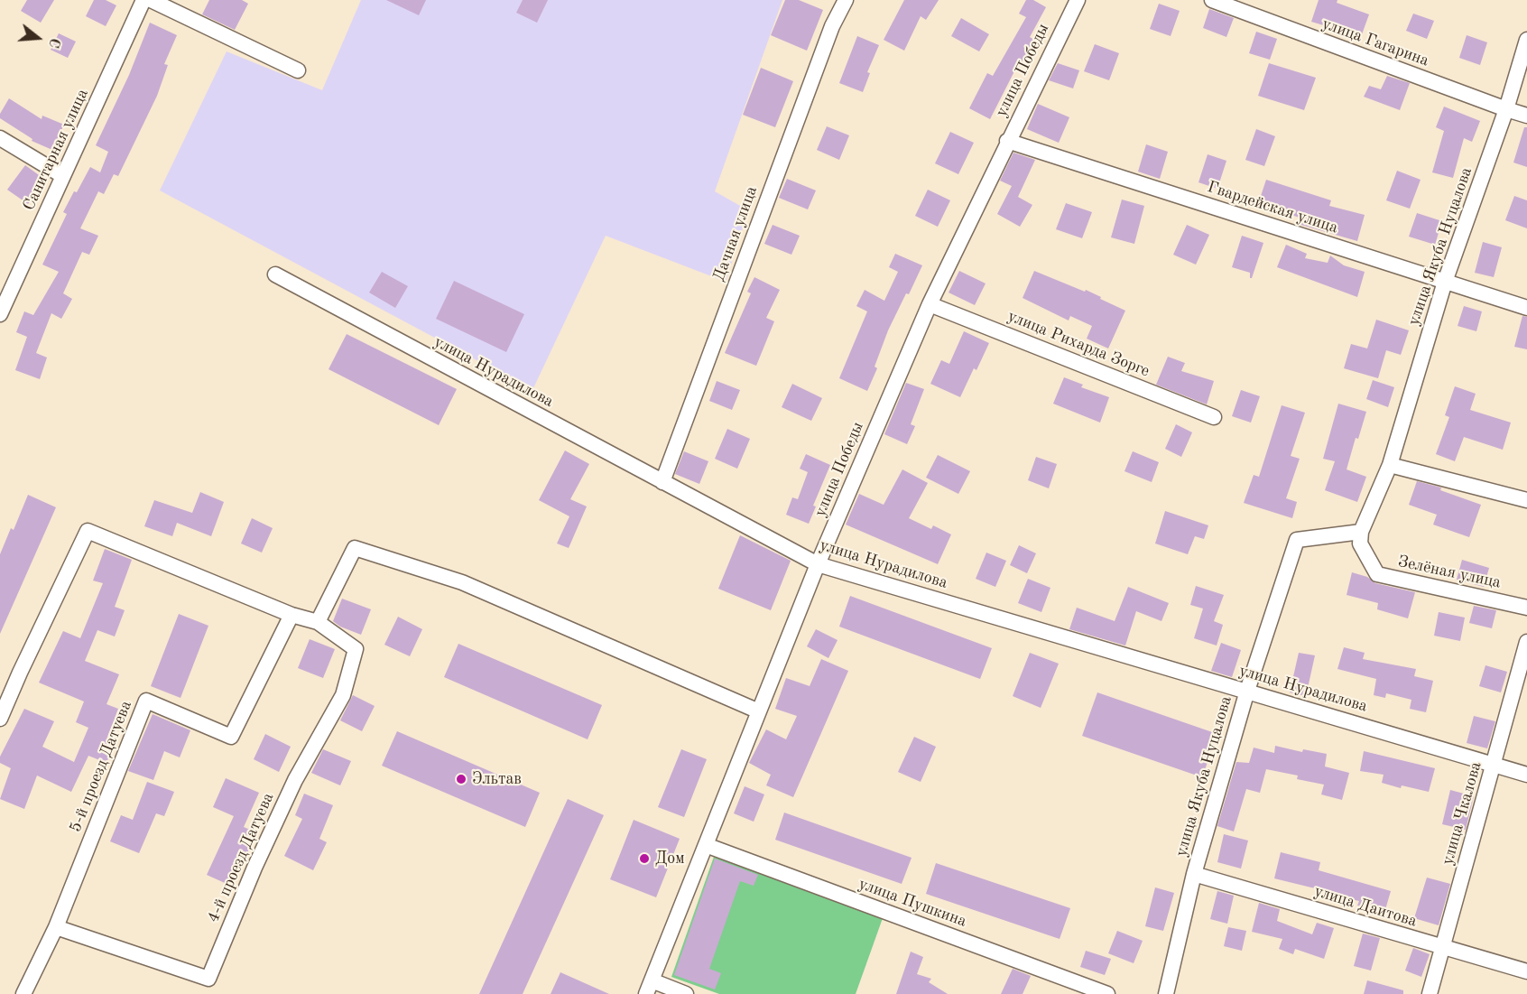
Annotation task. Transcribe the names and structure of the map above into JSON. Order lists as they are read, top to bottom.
{
  "streets": {
    "street": [
      "улица Гагарина",
      "улица Победы",
      "Санитарная улица",
      "Гвардейская улица",
      "Дачная улица",
      "улица Якуба Нуцалова",
      "улица Рихарда Зорге",
      "улица Нурадилова",
      "Зелёная улица",
      "5-й проезд Датуева",
      "улица Чкалова",
      "4-й проезд Датуева",
      "улица Пушкина",
      "улица Даитова"
    ]
  },
  "crossings": [
    ["улица Гагарина", "улица Якуба Нуцалова"],
    ["улица Победы", "Гвардейская улица"],
    ["улица Победы", "улица Рихарда Зорге"],
    ["улица Победы", "улица Нурадилова"],
    ["улица Победы", "улица Пушкина"],
    ["Гвардейская улица", "улица Якуба Нуцалова"],
    ["Дачная улица", "улица Нурадилова"],
    ["улица Якуба Нуцалова", "улица Нурадилова"],
    ["улица Якуба Нуцалова", "Зелёная улица"],
    ["улица Якуба Нуцалова", "улица Даитова"],
    ["улица Нурадилова", "улица Чкалова"],
    ["5-й проезд Датуева", "4-й проезд Датуева"],
    ["улица Чкалова", "улица Даитова"]
  ],
  "places": ["Эльтав", "Дом"],
  "north": "right"
}
